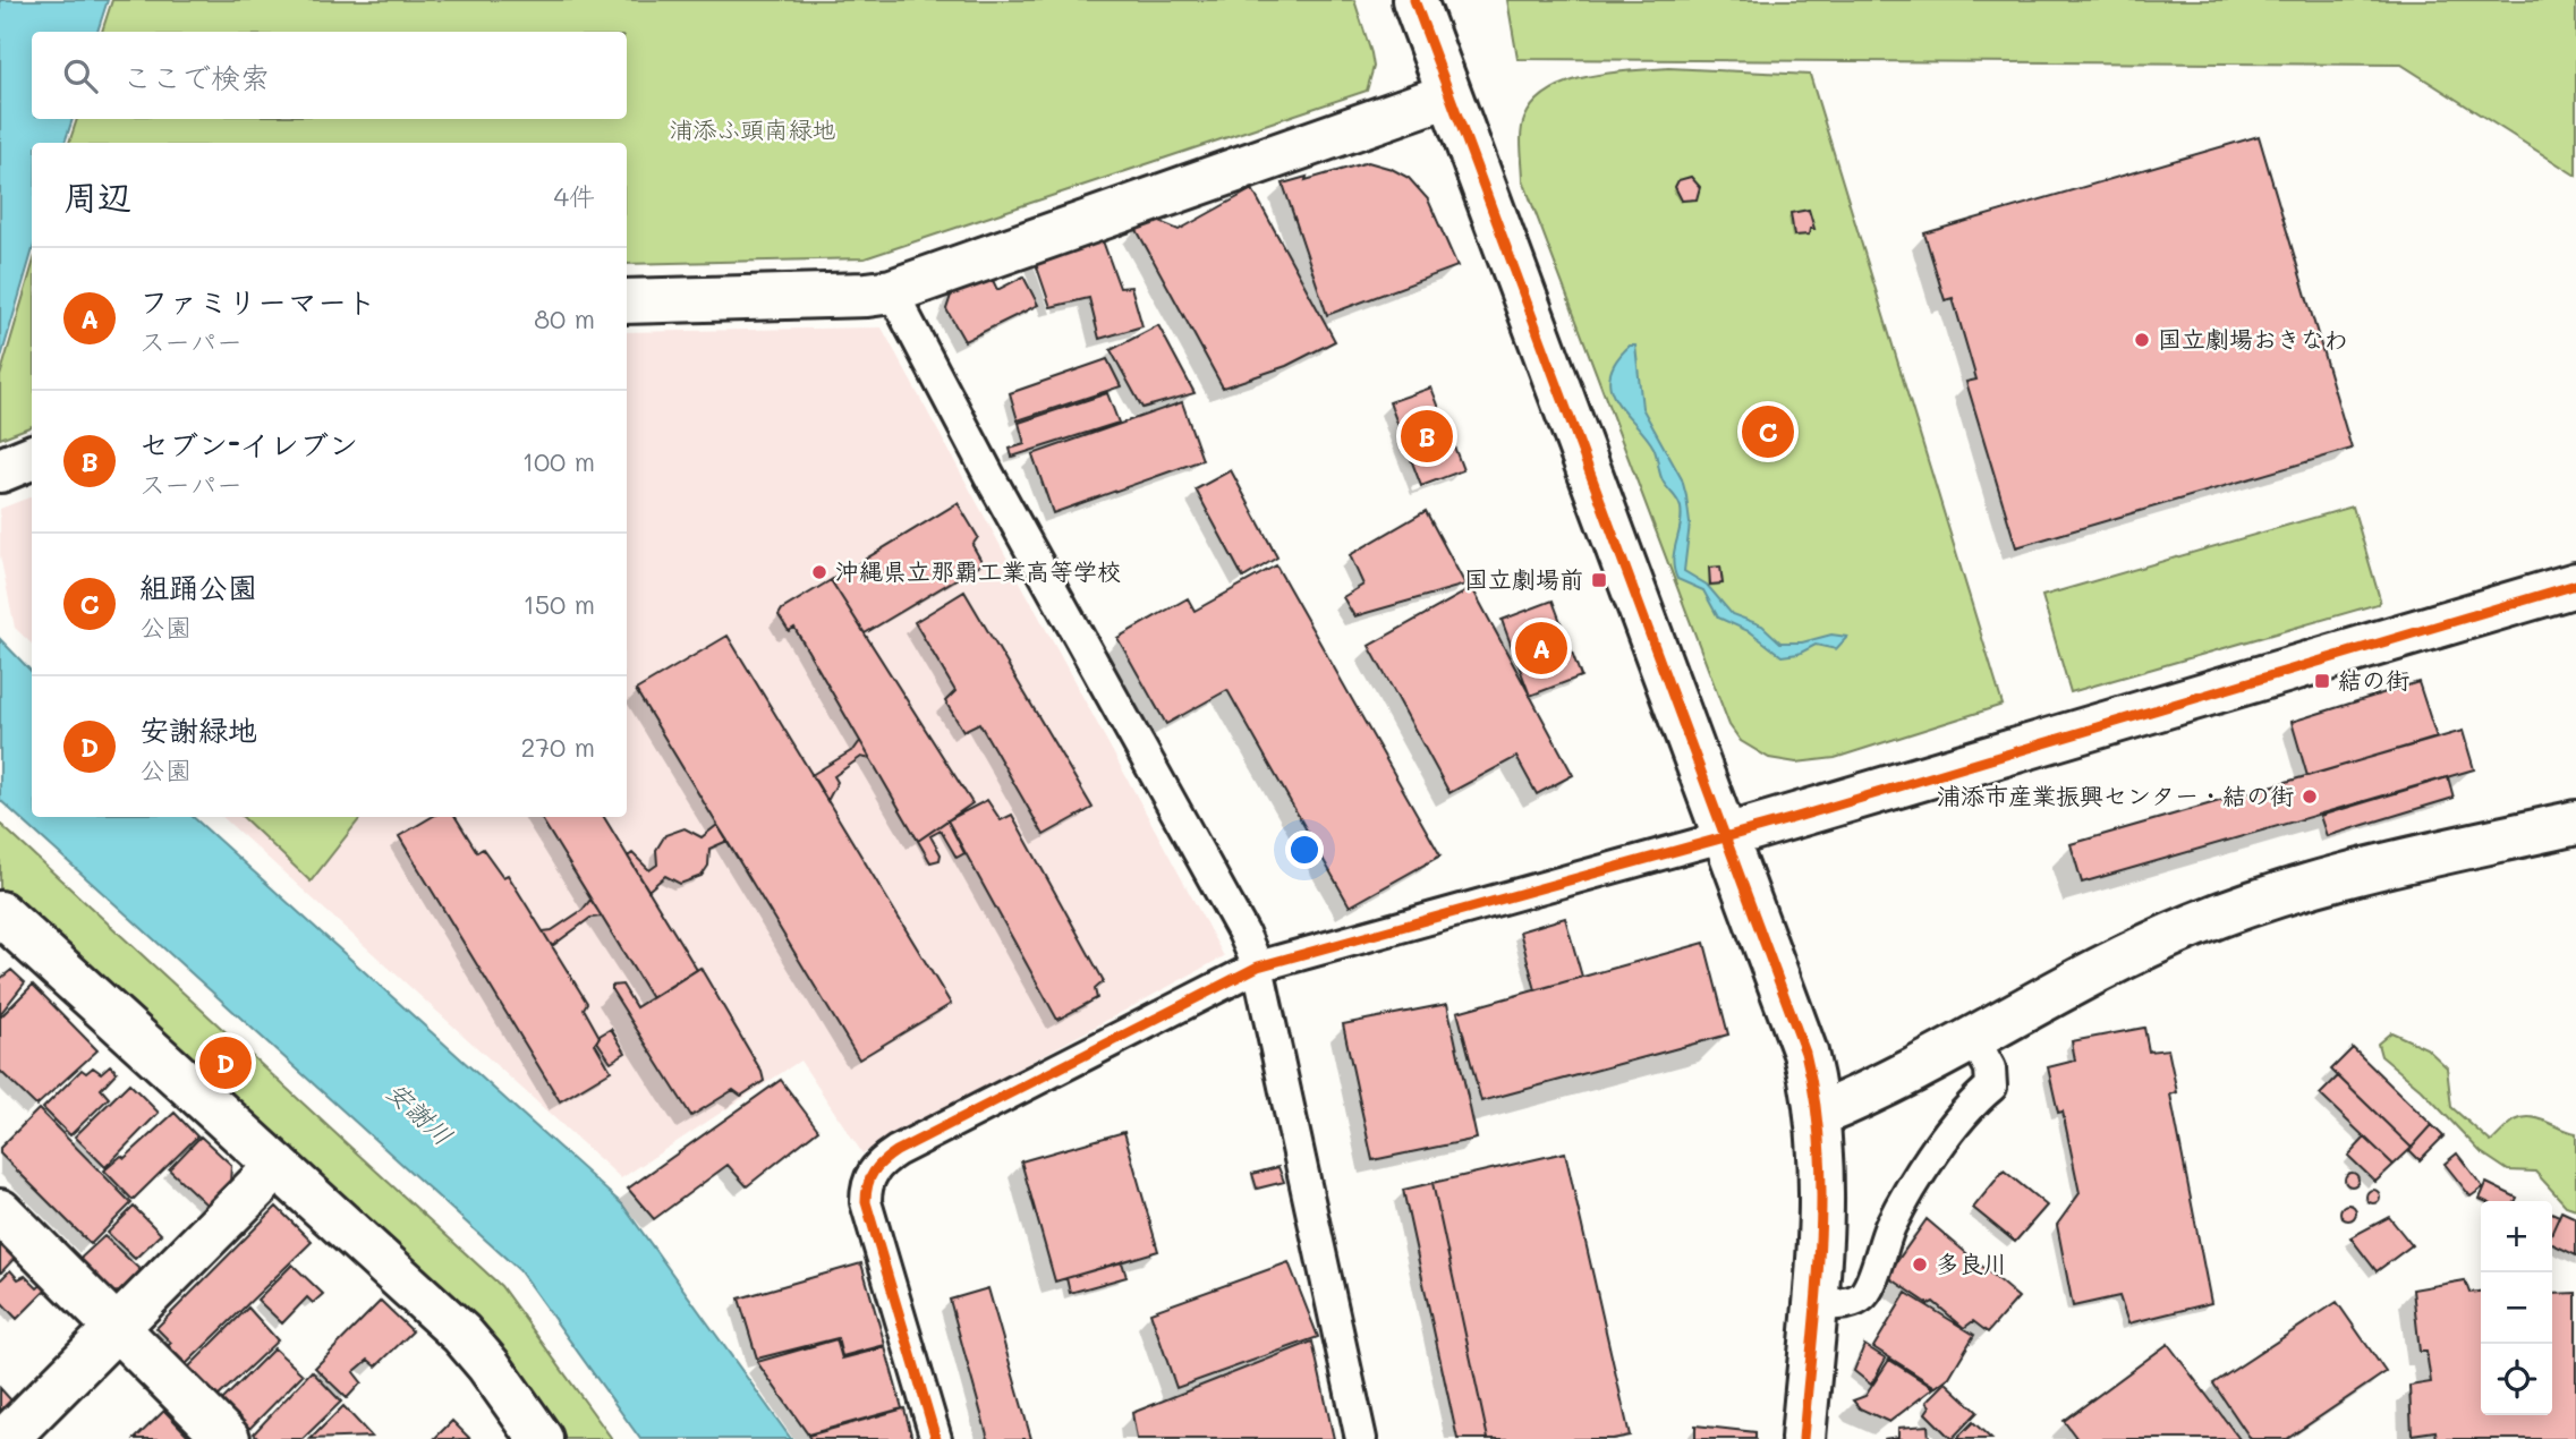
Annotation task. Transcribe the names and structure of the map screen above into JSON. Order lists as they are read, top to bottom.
{
  "water": ["安謝川"],
  "parks": ["浦添ふ頭南緑地"],
  "places": {
    "other": [
      "国立劇場おきなわ",
      "沖縄県立那覇工業高等学校",
      "浦添市産業振興センター・結の街",
      "多良川"
    ],
    "transit": ["国立劇場前", "結の街"]
  },
  "page": {
    "search": "ここで検索",
    "heading": ["周辺", "4件"],
    "list": [
      {
        "mark": "A",
        "name": "ファミリーマート",
        "note": "スーパー",
        "value": "80 m"
      },
      {
        "mark": "B",
        "name": "セブン-イレブン",
        "note": "スーパー",
        "value": "100 m"
      },
      {
        "mark": "C",
        "name": "組踊公園",
        "note": "公園",
        "value": "150 m"
      },
      {
        "mark": "D",
        "name": "安謝緑地",
        "note": "公園",
        "value": "270 m"
      }
    ],
    "pins": [
      "C",
      "B",
      "A",
      "D"
    ],
    "map_buttons": ["+", "−"]
  }
}
